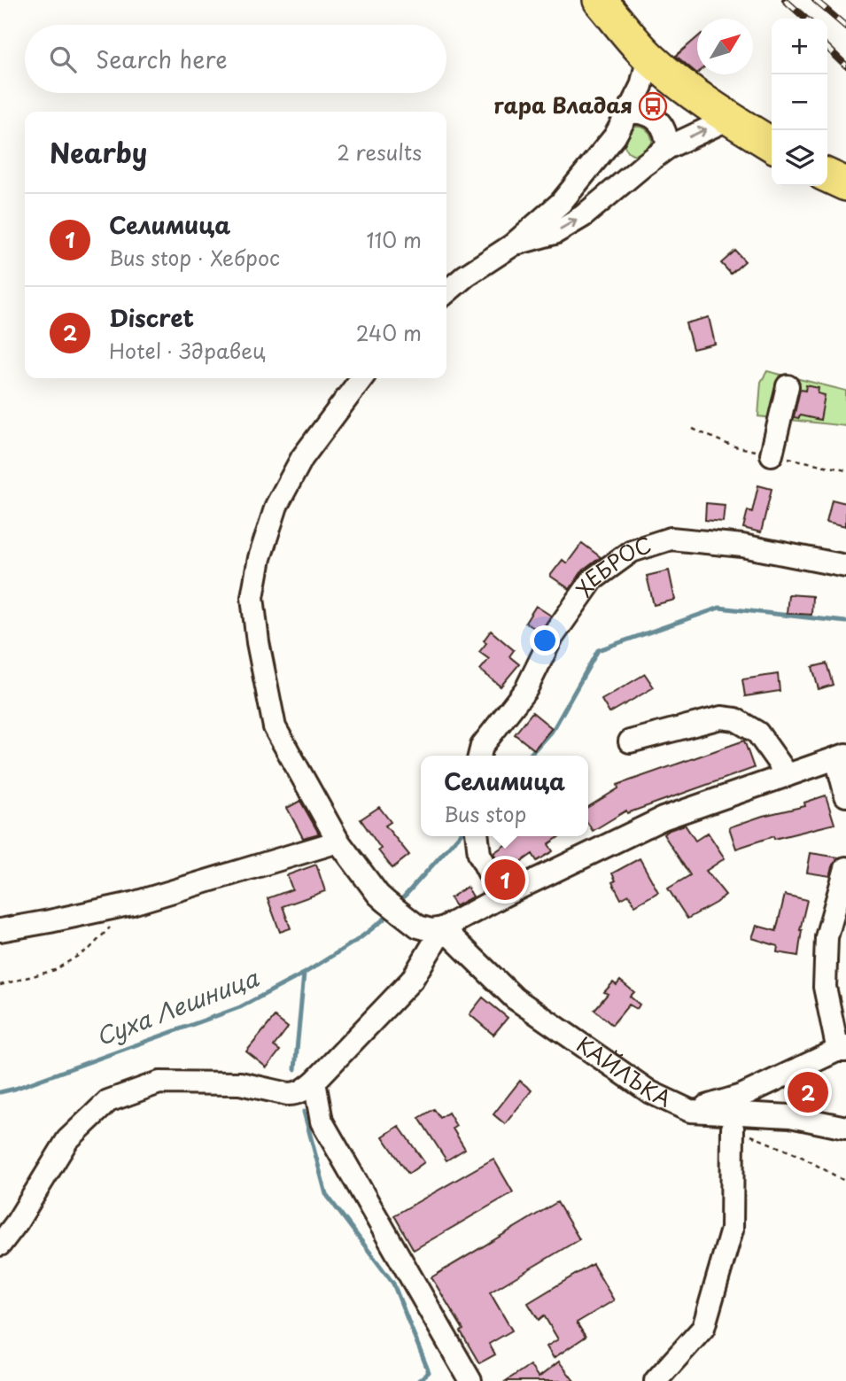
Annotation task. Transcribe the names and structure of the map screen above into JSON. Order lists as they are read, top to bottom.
{
  "streets": {
    "street": ["ХЕБРОС", "КАЙЛЪКА"]
  },
  "water": ["Суха Лешница"],
  "places": {
    "bus stop": ["гара Владая"]
  },
  "north": "top right",
  "page": {
    "map_buttons": ["+", "−"],
    "search": "Search here",
    "heading": ["Nearby", "2 results"],
    "list": [
      {
        "mark": "1",
        "name": "Селимица",
        "note": "Bus stop · Хеброс",
        "value": "110 m"
      },
      {
        "mark": "2",
        "name": "Discret",
        "note": "Hotel · Здравец",
        "value": "240 m"
      }
    ],
    "popup": ["Селимица", "Bus stop"],
    "pins": ["1", "2"]
  }
}
